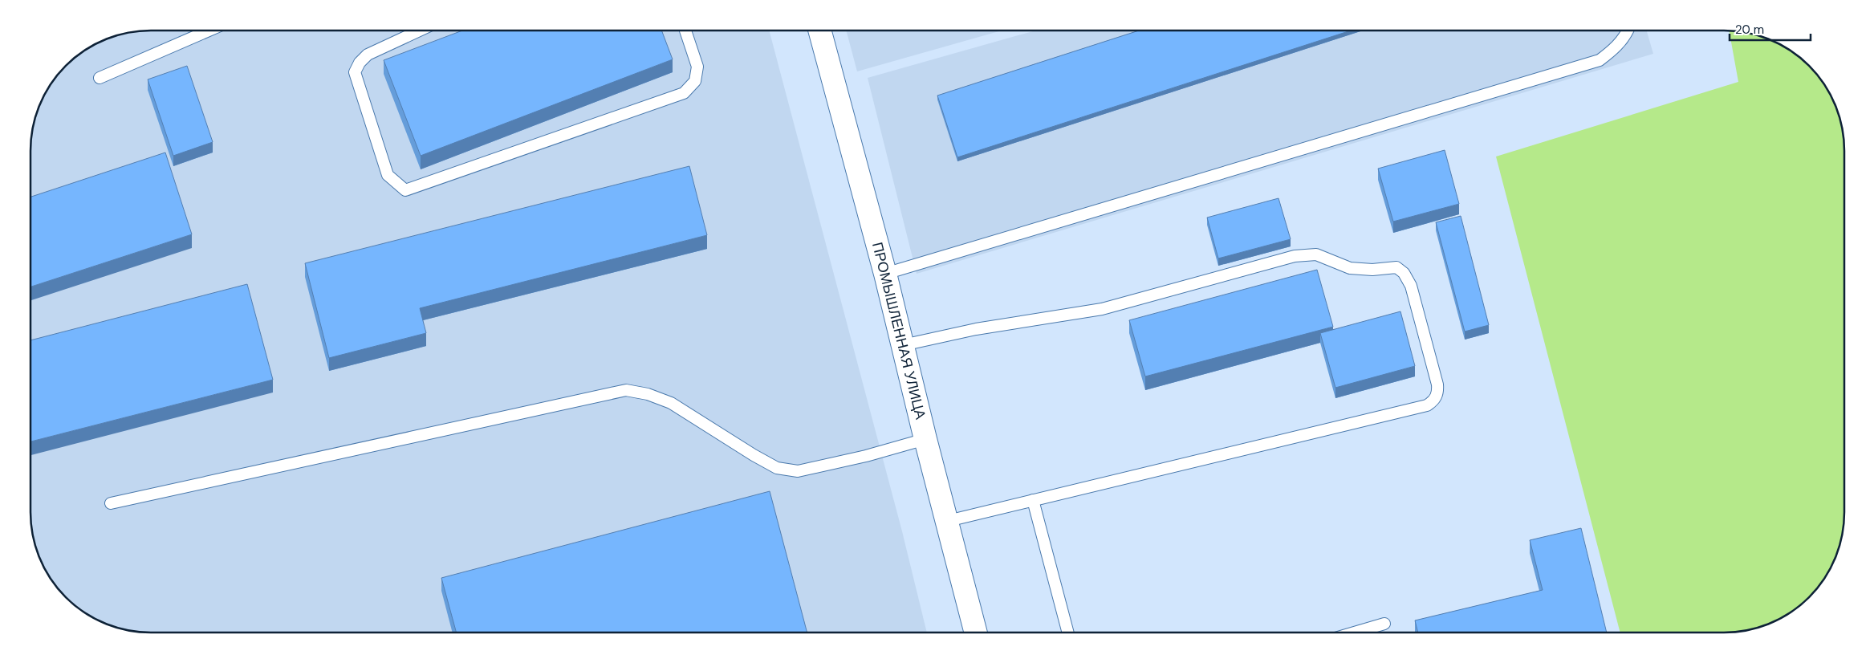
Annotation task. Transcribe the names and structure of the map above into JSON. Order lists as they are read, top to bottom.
{
  "streets": {
    "street": ["ПРОМЫШЛЕННАЯ УЛИЦА"]
  },
  "scale_bar": "20 m"
}
